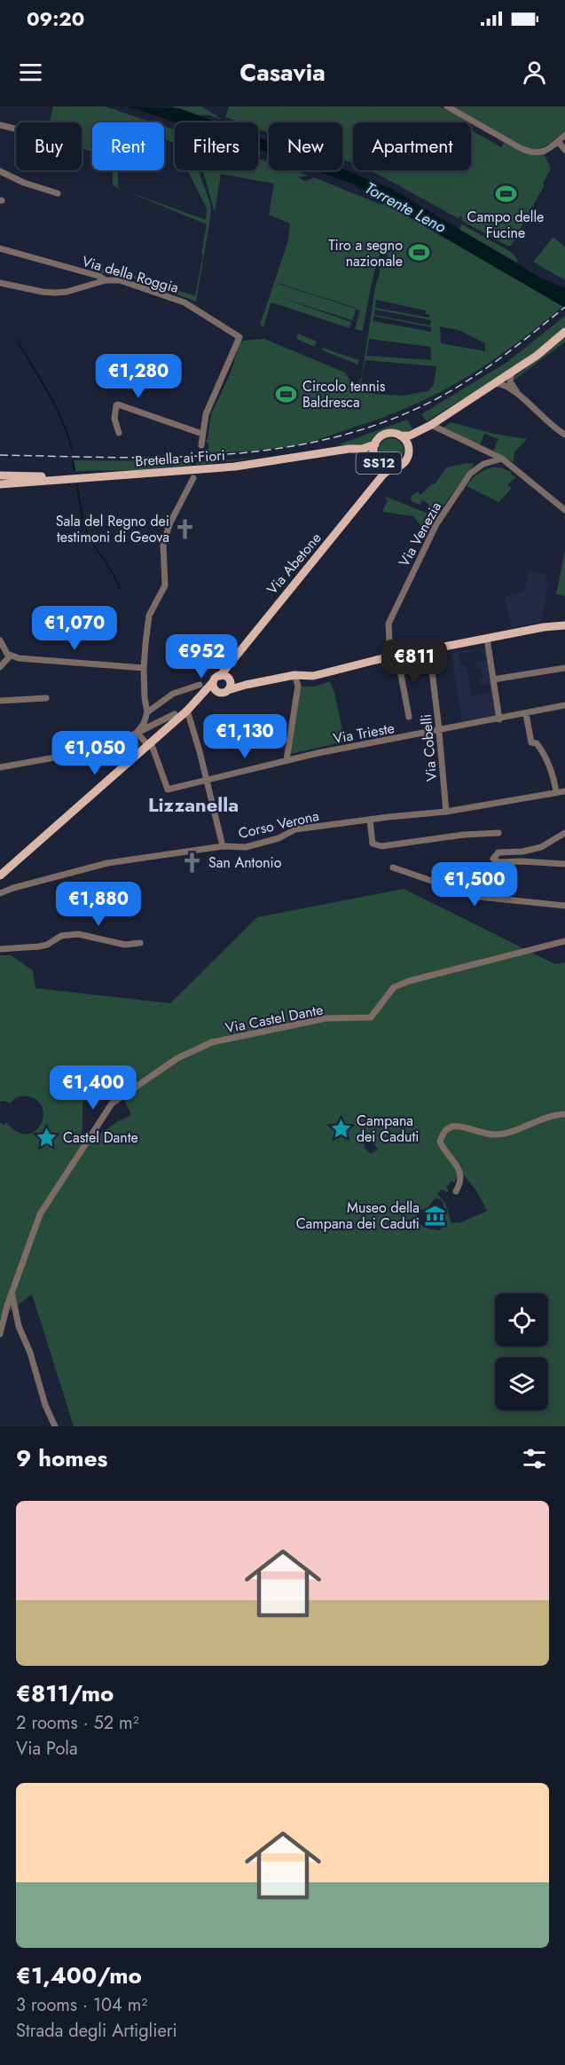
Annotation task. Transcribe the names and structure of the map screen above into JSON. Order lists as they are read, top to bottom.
{
  "streets": {
    "main road": ["Bretella ai Fiori", "SS12", "Via Abetone"],
    "street": [
      "Via della Roggia",
      "Via Venezia",
      "Via Trieste",
      "Via Cobelli",
      "Corso Verona",
      "Via Castel Dante"
    ]
  },
  "crossings": [
    ["Bretella ai Fiori", "SS12"],
    ["SS12", "Via Abetone"],
    ["SS12", "Via Trieste"],
    ["Via Trieste", "Via Cobelli"],
    ["Via Cobelli", "Corso Verona"]
  ],
  "districts": ["Lizzanella"],
  "water": ["Torrente Leno"],
  "places": {
    "sports": ["Campo delle Fucine", "Tiro a segno nazionale", "Circolo tennis Baldresca"],
    "church": ["Sala del Regno dei testimoni di Geova", "San Antonio"],
    "place": ["Campana dei Caduti", "Castel Dante"],
    "museum": ["Museo della Campana dei Caduti"]
  },
  "page": {
    "status": "09:20",
    "header": "Casavia",
    "chip": [
      "Buy",
      "Rent",
      "Filters",
      "New",
      "Apartment"
    ],
    "price": [
      "€1,280",
      "€1,070",
      "€952",
      "€811",
      "€1,130",
      "€1,050",
      "€1,500",
      "€1,880",
      "€1,400"
    ],
    "heading": "9 homes",
    "list": [
      {
        "name": "€811/mo",
        "note": "2 rooms · 52 m² · Via Pola"
      },
      {
        "name": "€1,400/mo",
        "note": "3 rooms · 104 m² · Strada degli Artiglieri"
      }
    ]
  }
}
